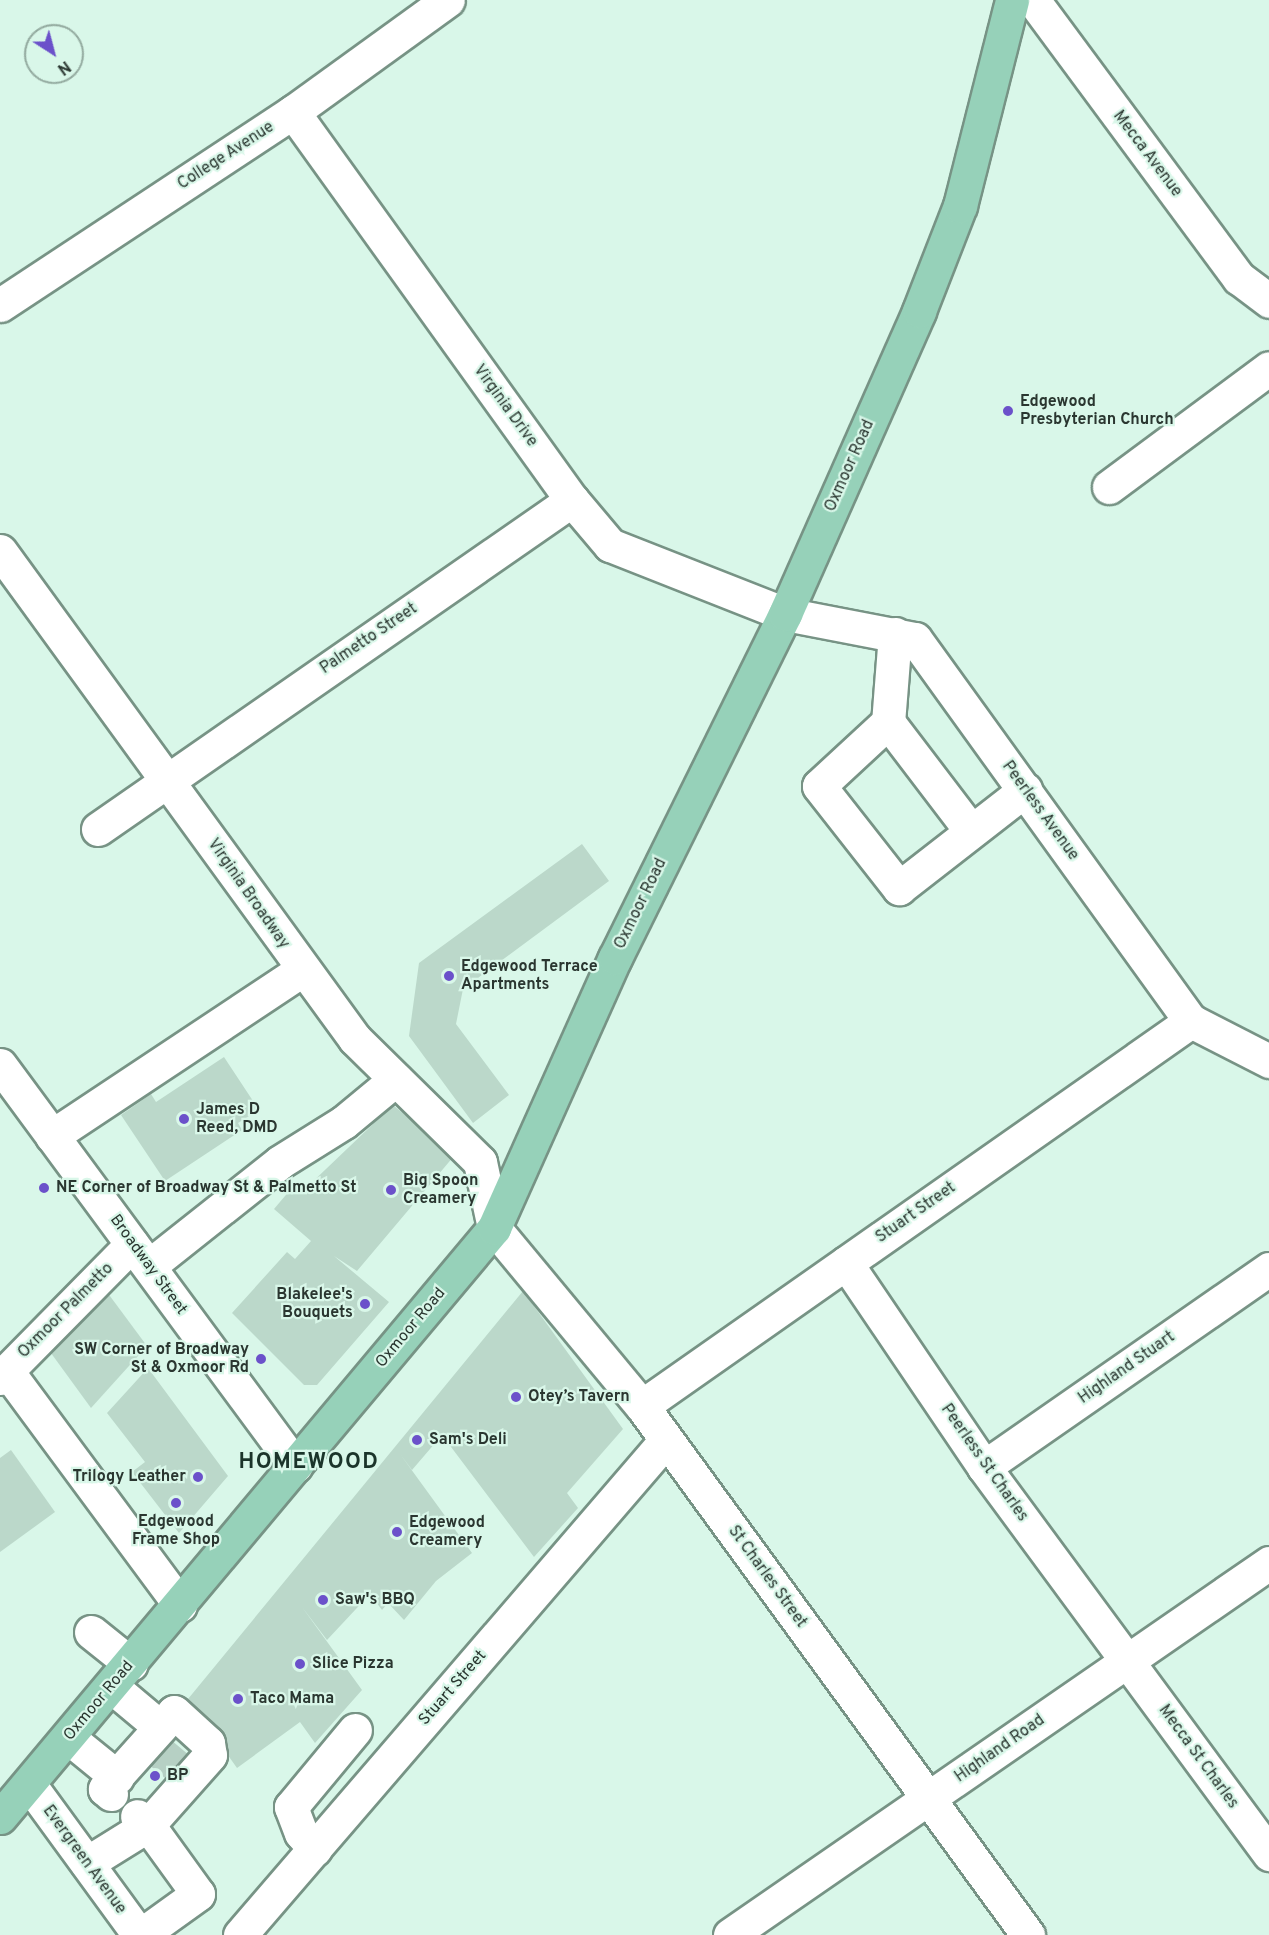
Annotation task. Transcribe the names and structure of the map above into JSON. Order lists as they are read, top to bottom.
{
  "streets": {
    "main road": ["Oxmoor Road"],
    "street": [
      "Mecca Avenue",
      "College Avenue",
      "Virginia Drive",
      "Palmetto Street",
      "Peerless Avenue",
      "Virginia Broadway",
      "Stuart Street",
      "Broadway Street",
      "Oxmoor Palmetto",
      "Highland Stuart",
      "Peerless St Charles",
      "St Charles Street",
      "Highland Road",
      "Mecca St Charles",
      "Evergreen Avenue"
    ]
  },
  "crossings": [
    ["College Avenue", "Virginia Drive"],
    ["Virginia Drive", "Oxmoor Road"],
    ["Virginia Drive", "Palmetto Street"],
    ["Virginia Drive", "Peerless Avenue"],
    ["Oxmoor Road", "Peerless Avenue"],
    ["Oxmoor Road", "Virginia Broadway"],
    ["Oxmoor Road", "Broadway Street"],
    ["Oxmoor Road", "St Charles Street"],
    ["Oxmoor Road", "Evergreen Avenue"],
    ["Palmetto Street", "Virginia Broadway"],
    ["Peerless Avenue", "Stuart Street"],
    ["Virginia Broadway", "Oxmoor Palmetto"],
    ["Virginia Broadway", "St Charles Street"],
    ["Stuart Street", "Peerless St Charles"],
    ["Stuart Street", "St Charles Street"],
    ["Broadway Street", "Oxmoor Palmetto"],
    ["Highland Stuart", "Peerless St Charles"],
    ["Peerless St Charles", "Highland Road"],
    ["Peerless St Charles", "Mecca St Charles"],
    ["St Charles Street", "Highland Road"],
    ["Highland Road", "Mecca St Charles"]
  ],
  "districts": ["HOMEWOOD"],
  "places": [
    "Edgewood Presbyterian Church",
    "Edgewood Terrace Apartments",
    "James D Reed, DMD",
    "NE Corner of Broadway St & Palmetto St",
    "Big Spoon Creamery",
    "Blakelee's Bouquets",
    "SW Corner of Broadway St & Oxmoor Rd",
    "Otey’s Tavern",
    "Sam's Deli",
    "Trilogy Leather",
    "Edgewood Frame Shop",
    "Edgewood Creamery",
    "Saw's BBQ",
    "Slice Pizza",
    "Taco Mama",
    "BP"
  ],
  "north": "bottom right"
}
